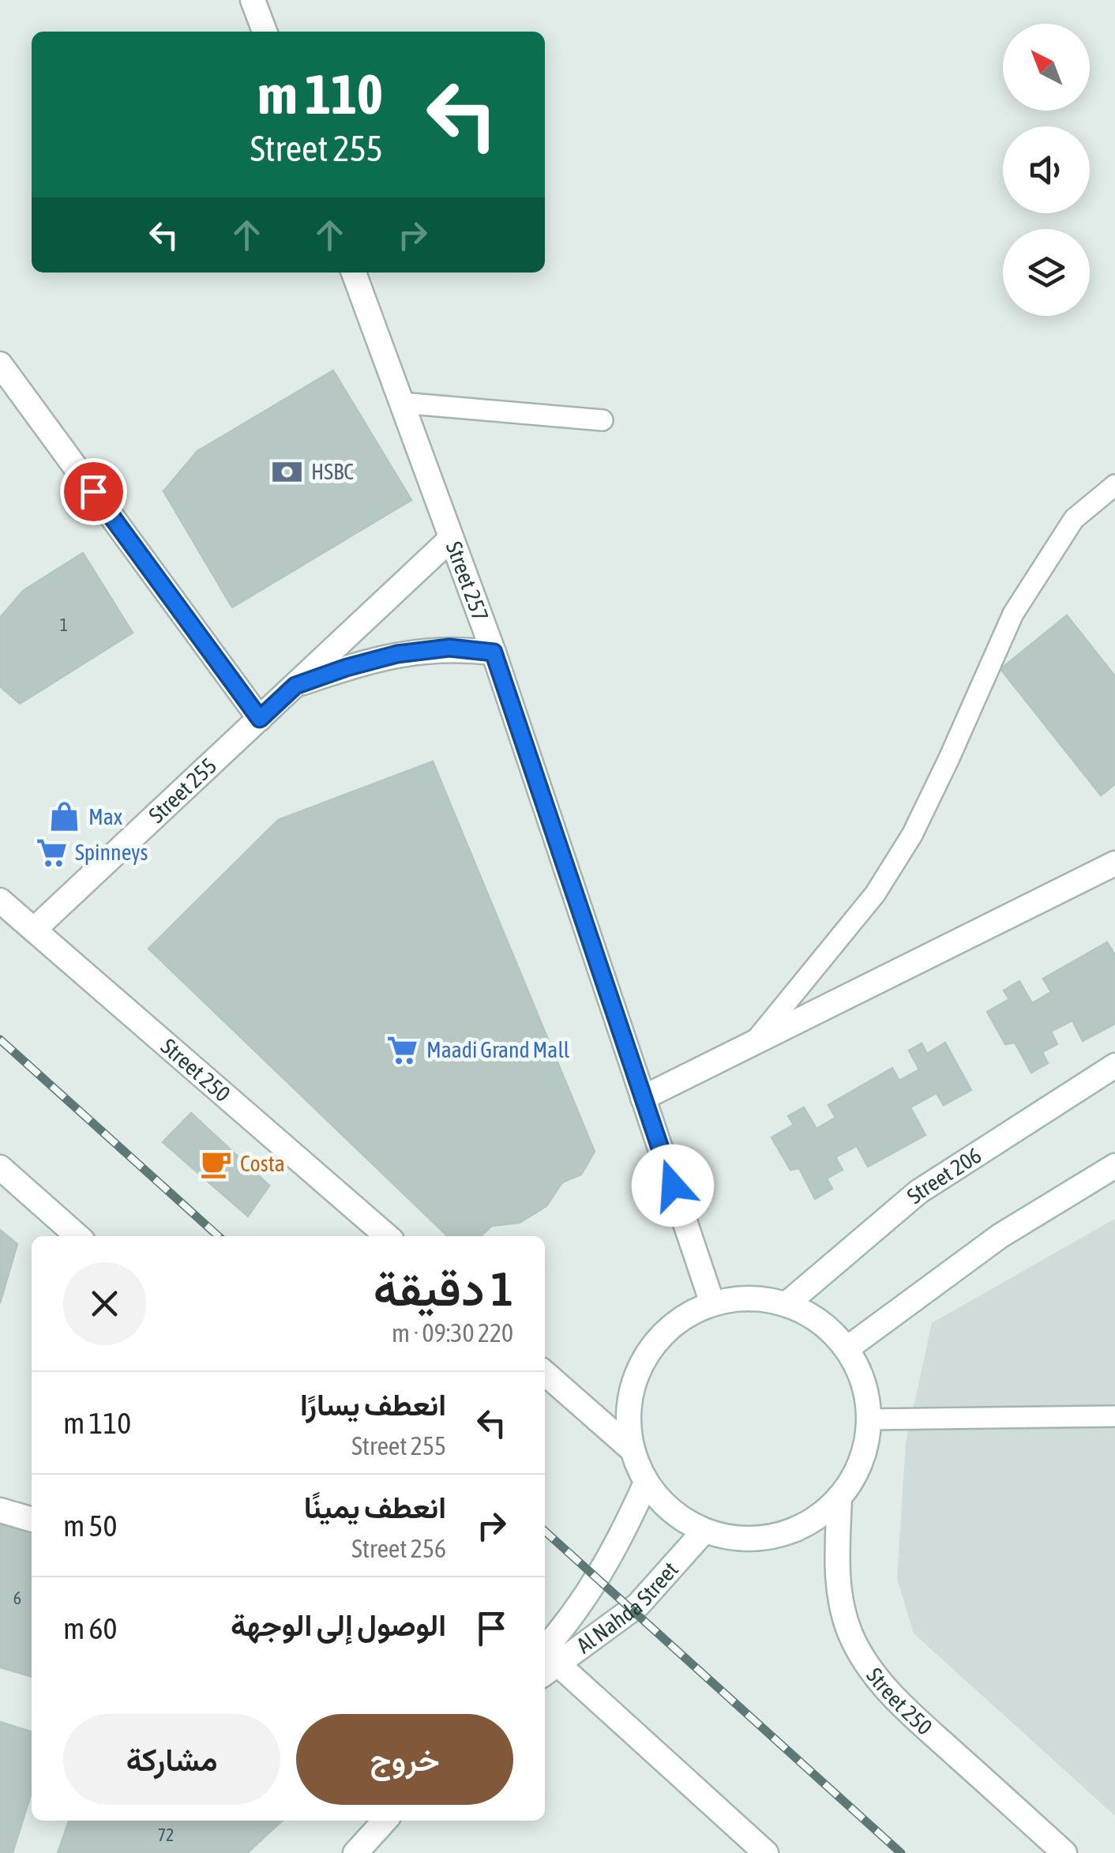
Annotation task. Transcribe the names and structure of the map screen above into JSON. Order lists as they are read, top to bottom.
{
  "streets": {
    "street": [
      "Street 257",
      "Street 255",
      "Street 250",
      "Street 206",
      "Al Nahda Street"
    ]
  },
  "crossings": [
    ["Street 257", "Street 255"],
    ["Street 257", "Street 250"],
    ["Street 257", "Street 206"],
    ["Street 257", "Al Nahda Street"],
    ["Street 255", "Street 250"],
    ["Street 250", "Street 206"],
    ["Street 250", "Al Nahda Street"],
    ["Street 206", "Al Nahda Street"]
  ],
  "places": {
    "bank": ["HSBC"],
    "shop": ["Max"],
    "supermarket": ["Spinneys", "Maadi Grand Mall"],
    "cafe": ["Costa"]
  },
  "house_numbers": ["1", "6", "72"],
  "north": "top left",
  "page": {
    "turn": ["110 m", "Street 255"],
    "heading": ["1 دقيقة", "220 m · 09:30"],
    "list": [
      {
        "name": "انعطف يسارًا",
        "note": "Street 255",
        "value": "110 m"
      },
      {
        "name": "انعطف يمينًا",
        "note": "Street 256",
        "value": "50 m"
      },
      {
        "name": "الوصول إلى الوجهة",
        "value": "60 m"
      }
    ],
    "buttons": ["خروج", "مشاركة"]
  }
}
